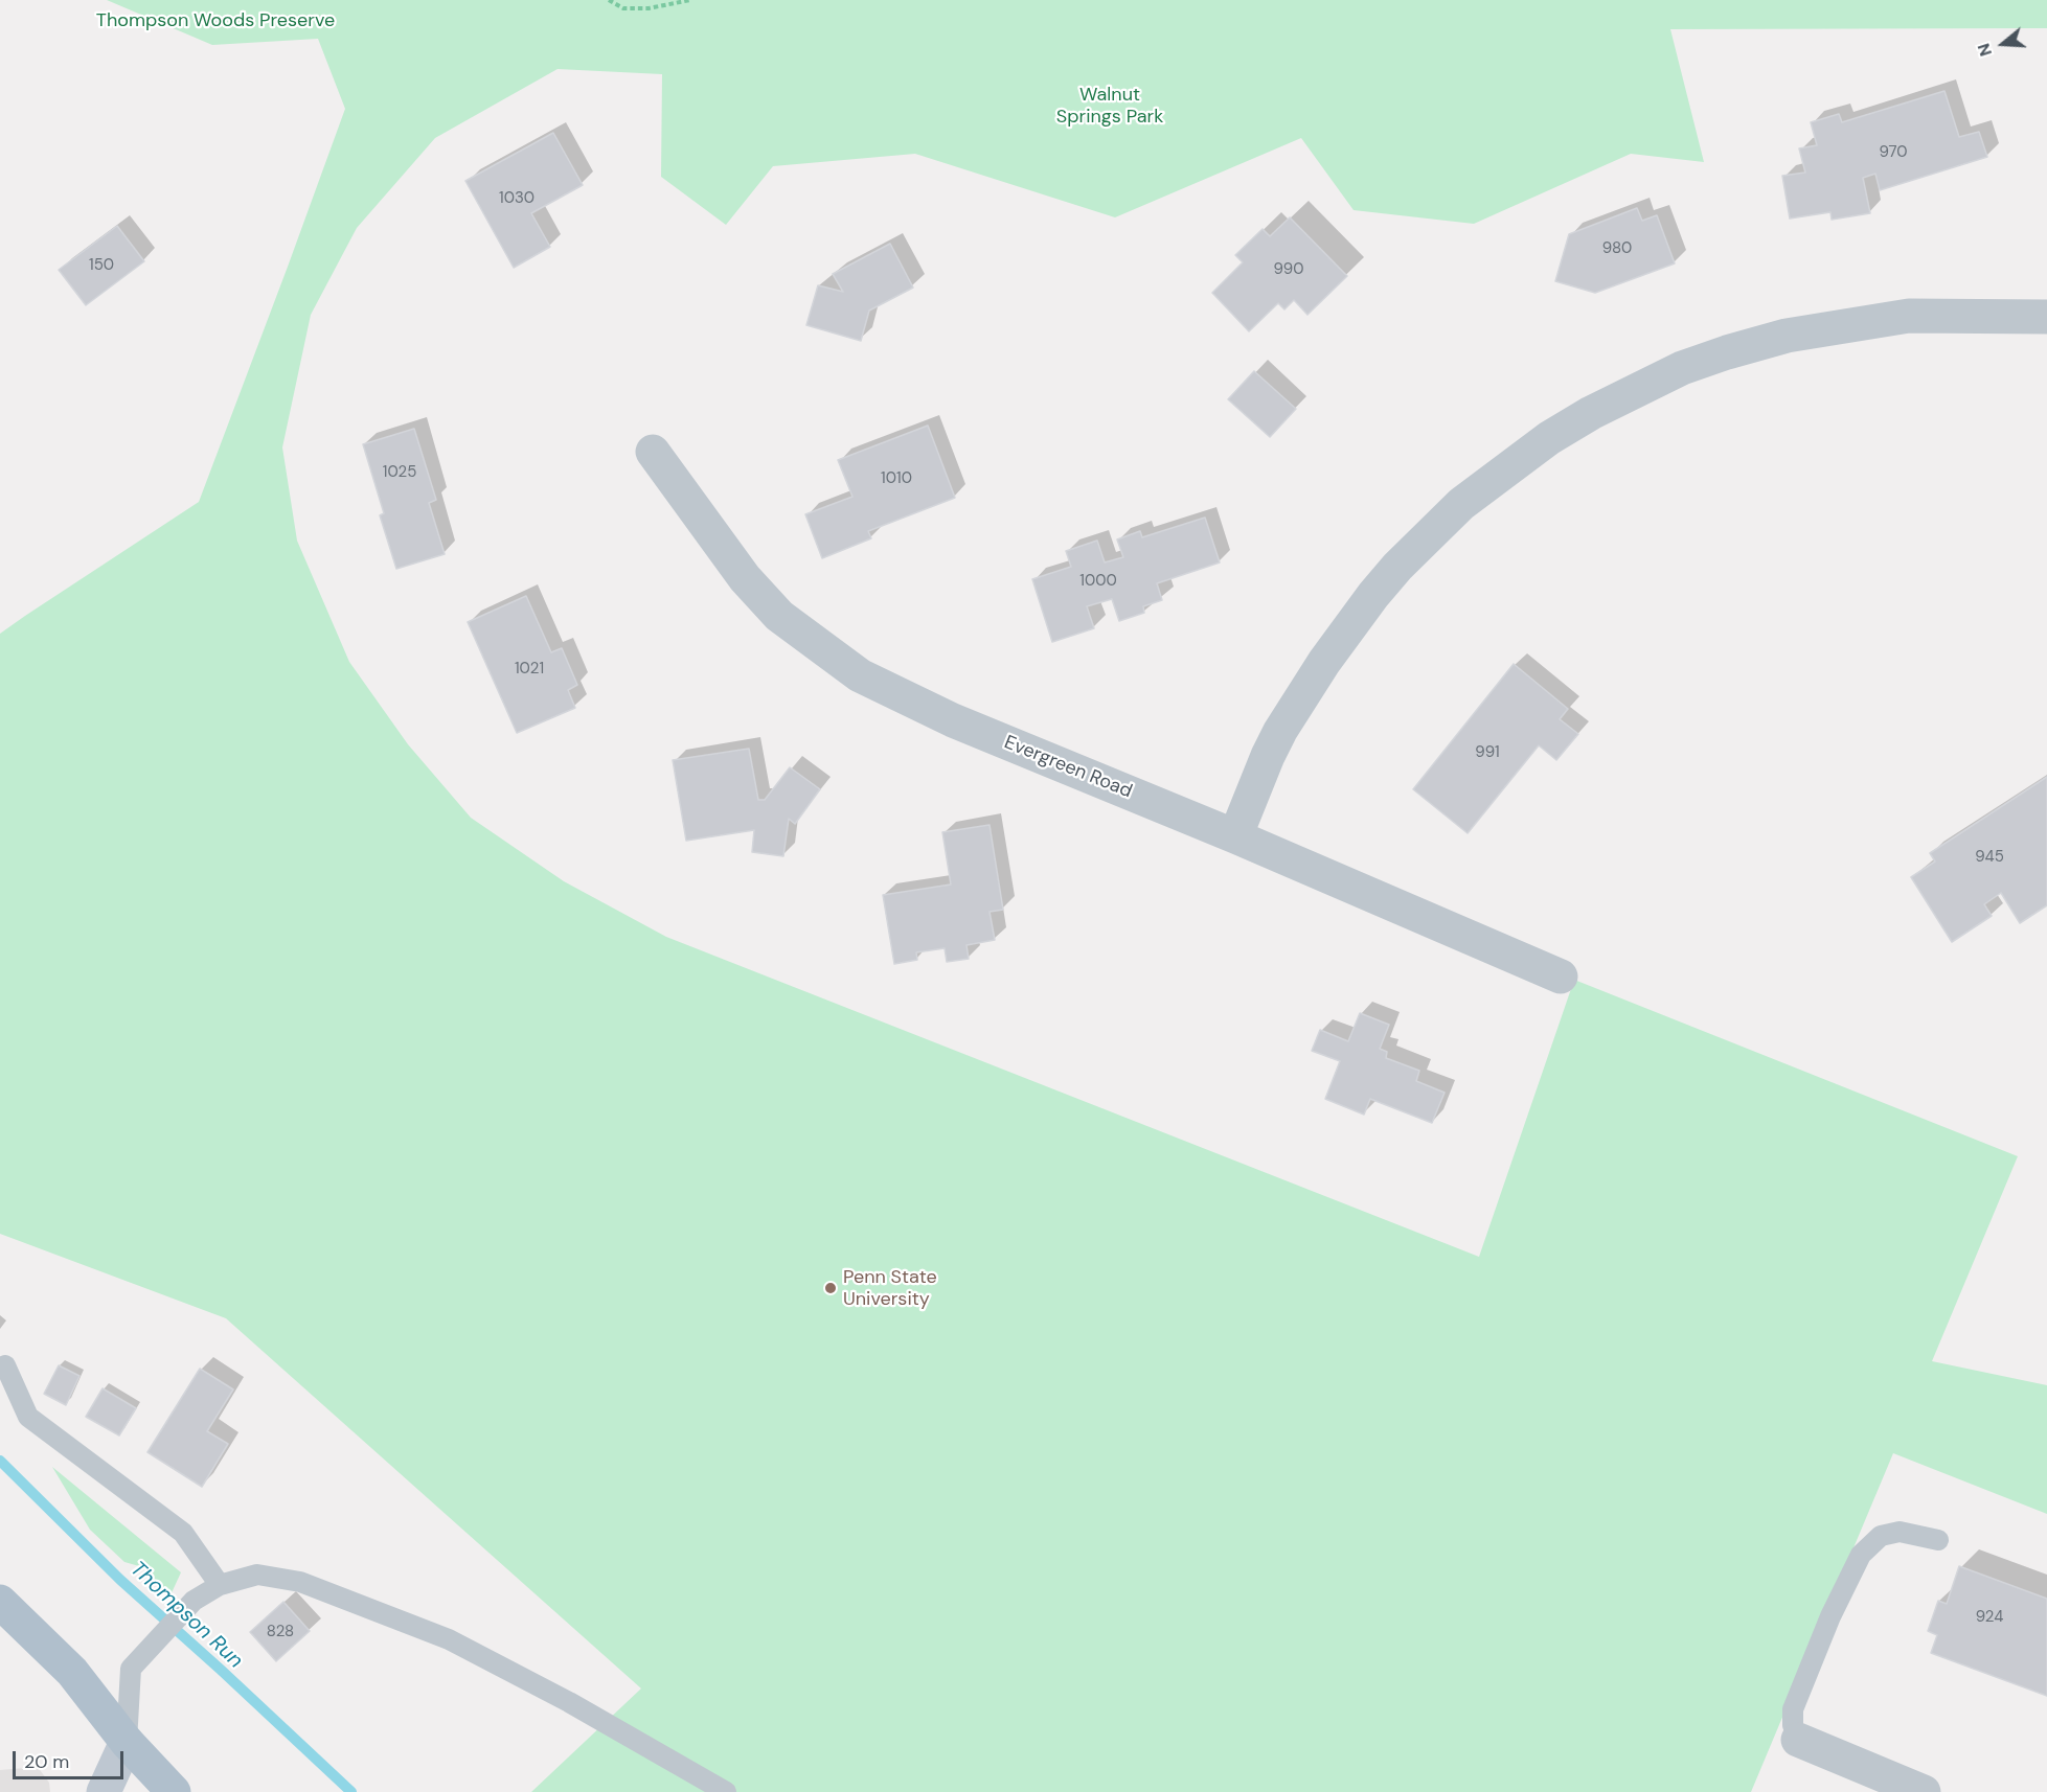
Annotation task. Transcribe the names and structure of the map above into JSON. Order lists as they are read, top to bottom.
{
  "streets": {
    "street": ["Evergreen Road"]
  },
  "water": ["Thompson Run"],
  "parks": ["Thompson Woods Preserve", "Walnut Springs Park"],
  "places": ["Penn State University"],
  "house_numbers": [
    "970",
    "1030",
    "980",
    "150",
    "990",
    "1025",
    "1010",
    "1000",
    "1021",
    "991",
    "945",
    "924",
    "828"
  ],
  "scale_bar": "20 m",
  "north": "left"
}
